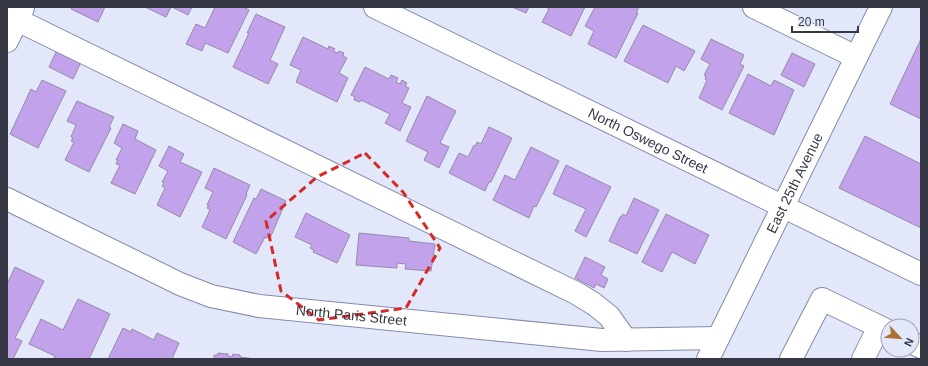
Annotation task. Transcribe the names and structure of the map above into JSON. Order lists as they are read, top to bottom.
{
  "streets": {
    "street": ["North Oswego Street", "East 25th Avenue", "North Paris Street"]
  },
  "crossings": [
    ["North Oswego Street", "East 25th Avenue"],
    ["East 25th Avenue", "North Paris Street"]
  ],
  "scale_bar": "20 m",
  "north": "bottom right"
}
